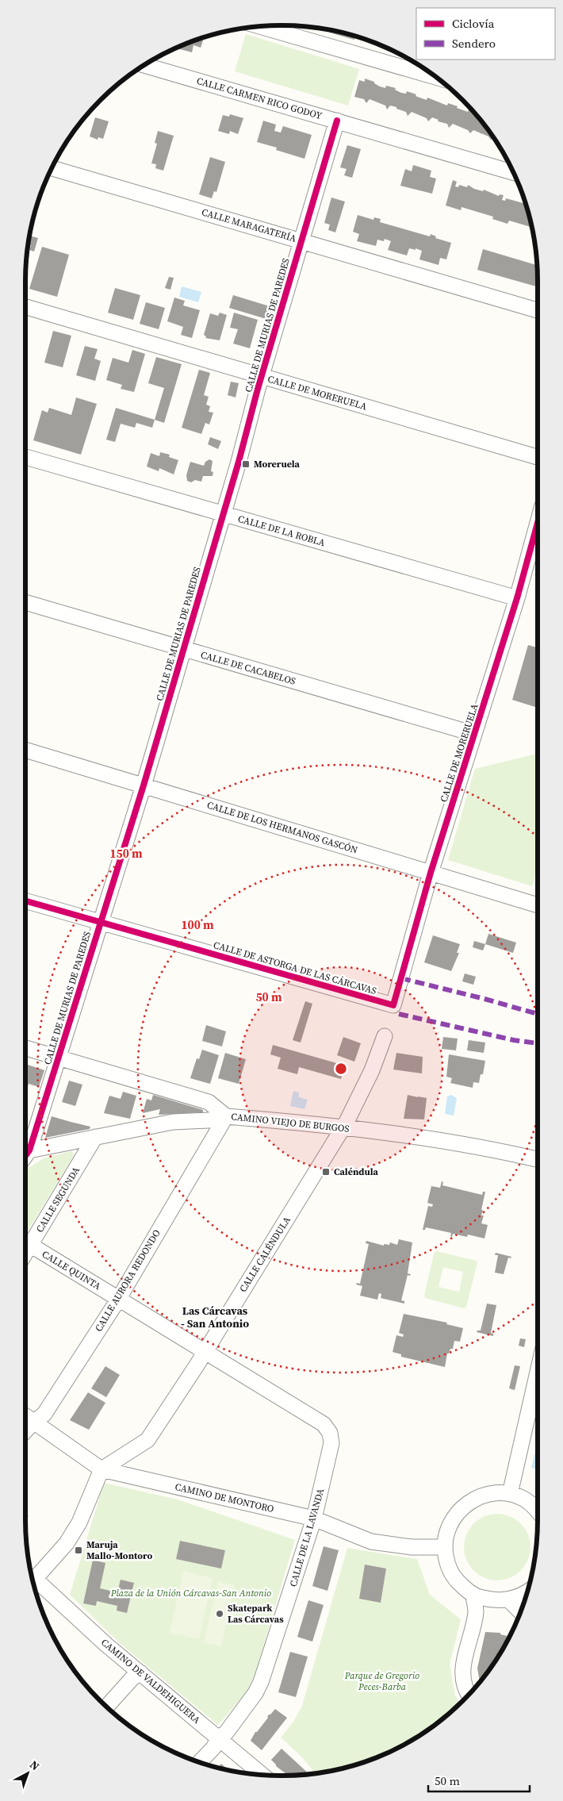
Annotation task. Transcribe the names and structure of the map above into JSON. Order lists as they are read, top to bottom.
{
  "streets": {
    "street": [
      "CALLE CARMEN RICO GODOY",
      "CALLE MARAGATERÍA",
      "CALLE DE MURIAS DE PAREDES",
      "CALLE DE MORERUELA",
      "CALLE DE LA ROBLA",
      "CALLE DE CACABELOS",
      "CALLE DE LOS HERMANOS GASCÓN",
      "CALLE DE ASTORGA DE LAS CÁRCAVAS",
      "CAMINO VIEJO DE BURGOS",
      "CALLE SEGUNDA",
      "CALLE CALÉNDULA",
      "CALLE QUINTA",
      "CALLE AURORA REDONDO",
      "CAMINO DE MONTORO",
      "CALLE DE LA LAVANDA",
      "CAMINO DE VALDEHIGUERA"
    ]
  },
  "crossings": [
    ["CALLE CARMEN RICO GODOY", "CALLE DE MURIAS DE PAREDES"],
    ["CALLE MARAGATERÍA", "CALLE DE MURIAS DE PAREDES"],
    ["CALLE DE MURIAS DE PAREDES", "CALLE DE MORERUELA"],
    ["CALLE DE MURIAS DE PAREDES", "CALLE DE LA ROBLA"],
    ["CALLE DE MURIAS DE PAREDES", "CALLE DE CACABELOS"],
    ["CALLE DE MURIAS DE PAREDES", "CALLE DE LOS HERMANOS GASCÓN"],
    ["CALLE DE MURIAS DE PAREDES", "CALLE DE ASTORGA DE LAS CÁRCAVAS"],
    ["CALLE DE MURIAS DE PAREDES", "CAMINO VIEJO DE BURGOS"],
    ["CALLE DE MORERUELA", "CALLE DE LA ROBLA"],
    ["CALLE DE MORERUELA", "CALLE DE CACABELOS"],
    ["CALLE DE MORERUELA", "CALLE DE LOS HERMANOS GASCÓN"],
    ["CALLE DE MORERUELA", "CALLE DE ASTORGA DE LAS CÁRCAVAS"],
    ["CAMINO VIEJO DE BURGOS", "CALLE SEGUNDA"],
    ["CAMINO VIEJO DE BURGOS", "CALLE CALÉNDULA"],
    ["CAMINO VIEJO DE BURGOS", "CALLE AURORA REDONDO"],
    ["CALLE SEGUNDA", "CALLE QUINTA"],
    ["CALLE CALÉNDULA", "CALLE QUINTA"],
    ["CALLE CALÉNDULA", "CAMINO DE MONTORO"],
    ["CALLE CALÉNDULA", "CALLE DE LA LAVANDA"],
    ["CALLE QUINTA", "CALLE AURORA REDONDO"],
    ["CALLE QUINTA", "CALLE DE LA LAVANDA"],
    ["CALLE AURORA REDONDO", "CAMINO DE MONTORO"],
    ["CAMINO DE MONTORO", "CALLE DE LA LAVANDA"],
    ["CALLE DE LA LAVANDA", "CAMINO DE VALDEHIGUERA"]
  ],
  "districts": ["Las Cárcavas - San Antonio"],
  "parks": ["Plaza de la Unión Cárcavas-San Antonio", "Parque de Gregorio Peces-Barba"],
  "places": {
    "transit": ["Moreruela", "Caléndula", "Maruja Mallo-Montoro"],
    "other": ["Skatepark Las Cárcavas"]
  },
  "legend": ["Ciclovía", "Sendero"],
  "scale_bar": "50 m",
  "north": "top right",
  "rings": ["150 m", "100 m", "50 m"]
}
